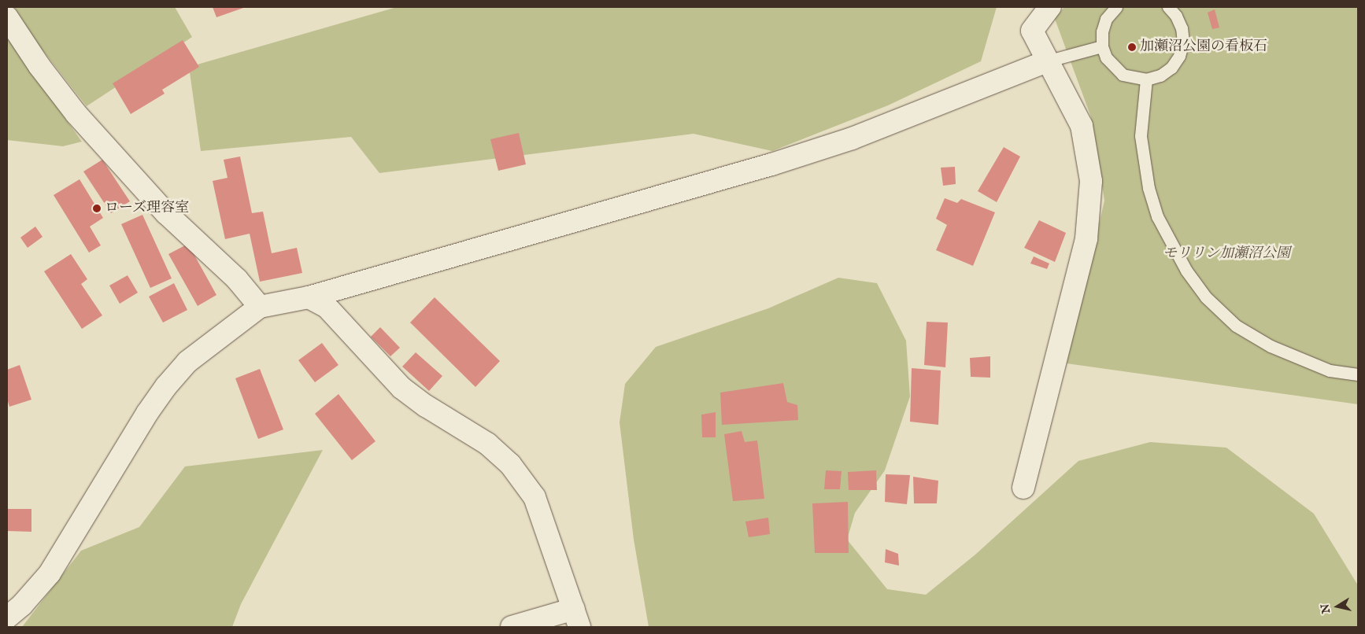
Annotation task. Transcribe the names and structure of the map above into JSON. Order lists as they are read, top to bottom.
{
  "parks": ["モリリン加瀬沼公園"],
  "places": ["加瀬沼公園の看板石", "ローズ理容室"],
  "north": "left"
}
